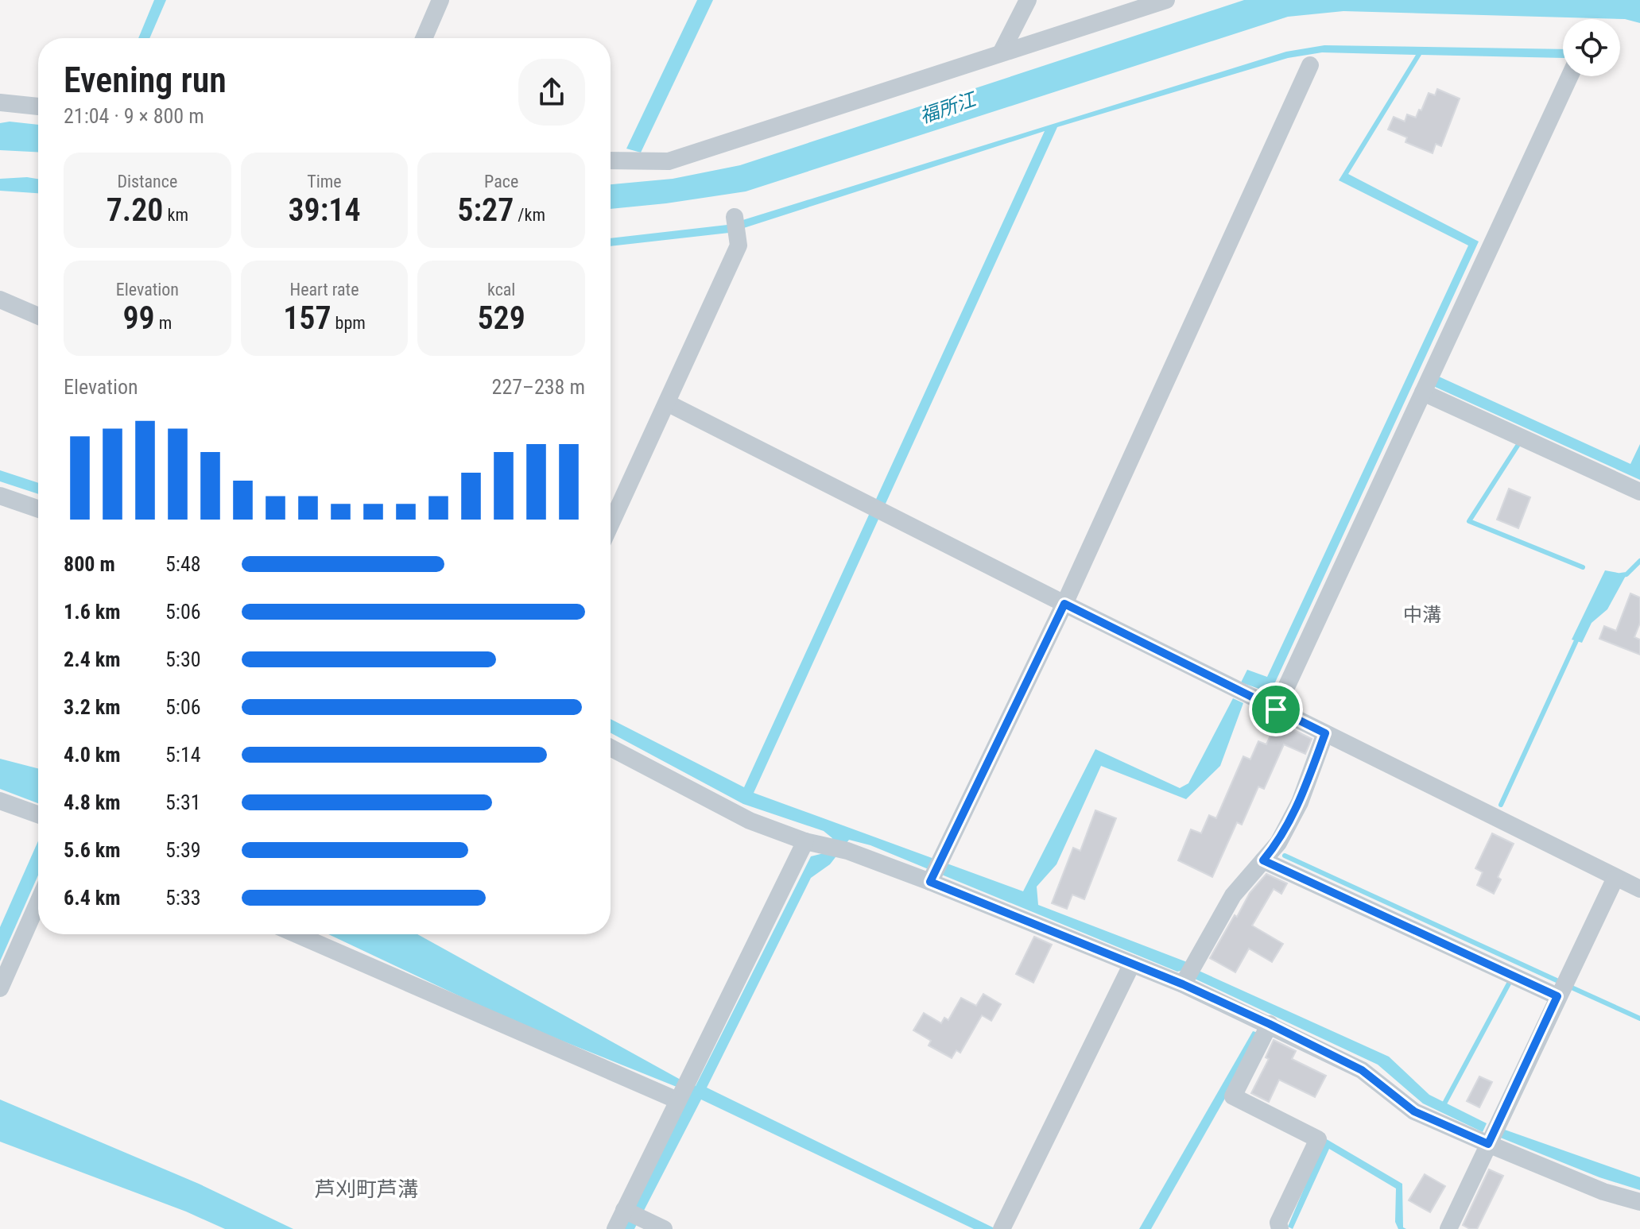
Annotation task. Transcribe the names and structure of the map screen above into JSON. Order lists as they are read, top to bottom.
{
  "districts": ["中溝", "芦刈町芦溝"],
  "water": ["福所江"],
  "page": {
    "heading": ["Evening run", "21:04 · 9 × 800 m"],
    "stats": [
      ["Distance", "7.20 km"],
      ["Time", "39:14"],
      ["Pace", "5:27 /km"],
      ["Elevation", "99 m"],
      ["Heart rate", "157 bpm"],
      ["kcal", "529"]
    ],
    "chart": ["Elevation", "227–238 m"],
    "list": [
      {
        "name": "800 m",
        "note": "5:48"
      },
      {
        "name": "1.6 km",
        "note": "5:06"
      },
      {
        "name": "2.4 km",
        "note": "5:30"
      },
      {
        "name": "3.2 km",
        "note": "5:06"
      },
      {
        "name": "4.0 km",
        "note": "5:14"
      },
      {
        "name": "4.8 km",
        "note": "5:31"
      },
      {
        "name": "5.6 km",
        "note": "5:39"
      },
      {
        "name": "6.4 km",
        "note": "5:33"
      }
    ]
  }
}
